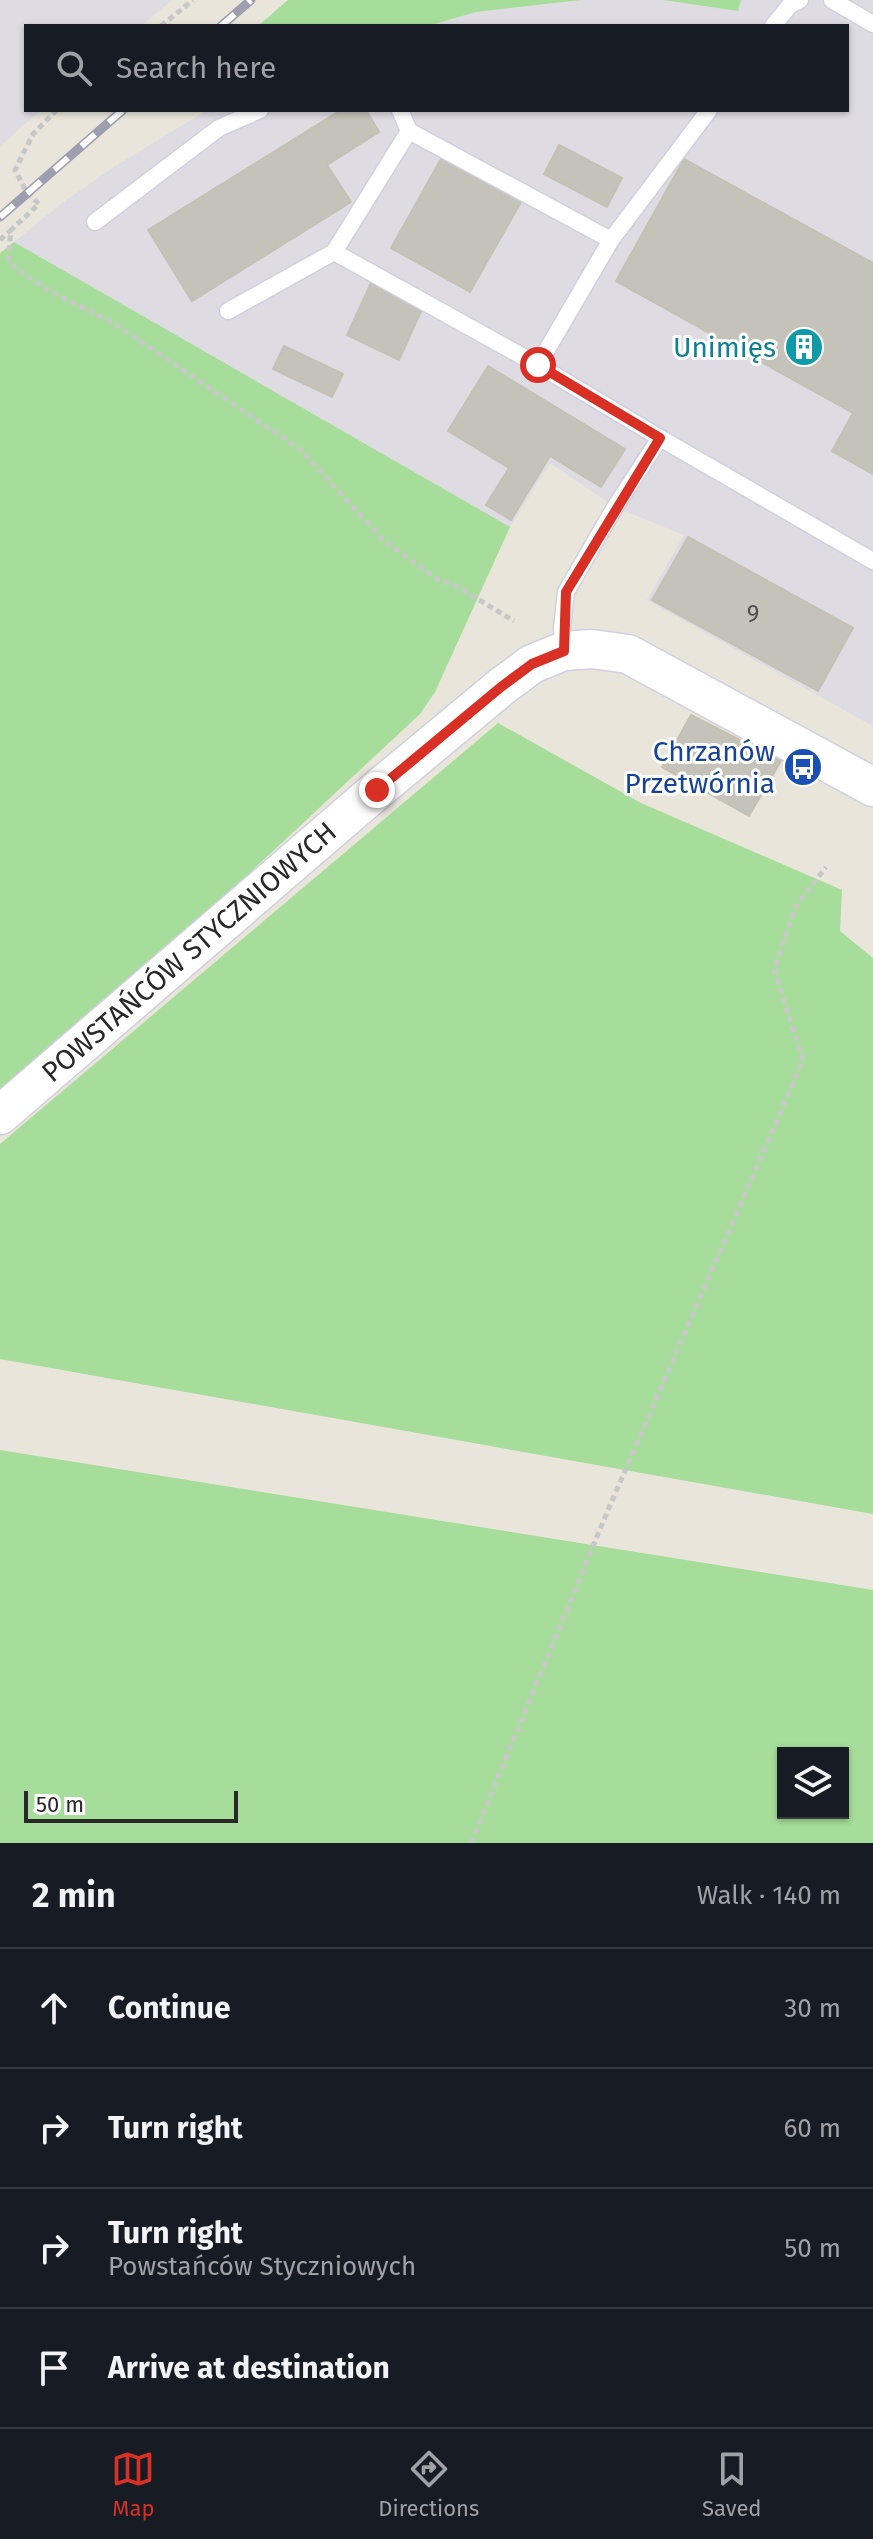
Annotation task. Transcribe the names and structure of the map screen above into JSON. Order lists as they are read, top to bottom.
{
  "streets": {
    "street": ["POWSTAŃCÓW STYCZNIOWYCH"]
  },
  "places": {
    "building": ["Unimięs"],
    "bus stop": ["Chrzanów Przetwórnia"]
  },
  "house_numbers": ["9"],
  "scale_bar": "50 m",
  "page": {
    "search": "Search here",
    "scale": "50 m",
    "heading": ["2 min", "Walk · 140 m"],
    "list": [
      ["Continue", "30 m"],
      ["Turn right", "60 m"],
      ["Turn right", "Powstańców Styczniowych", "50 m"],
      "Arrive at destination"
    ],
    "nav": ["Map", "Directions", "Saved"]
  }
}
